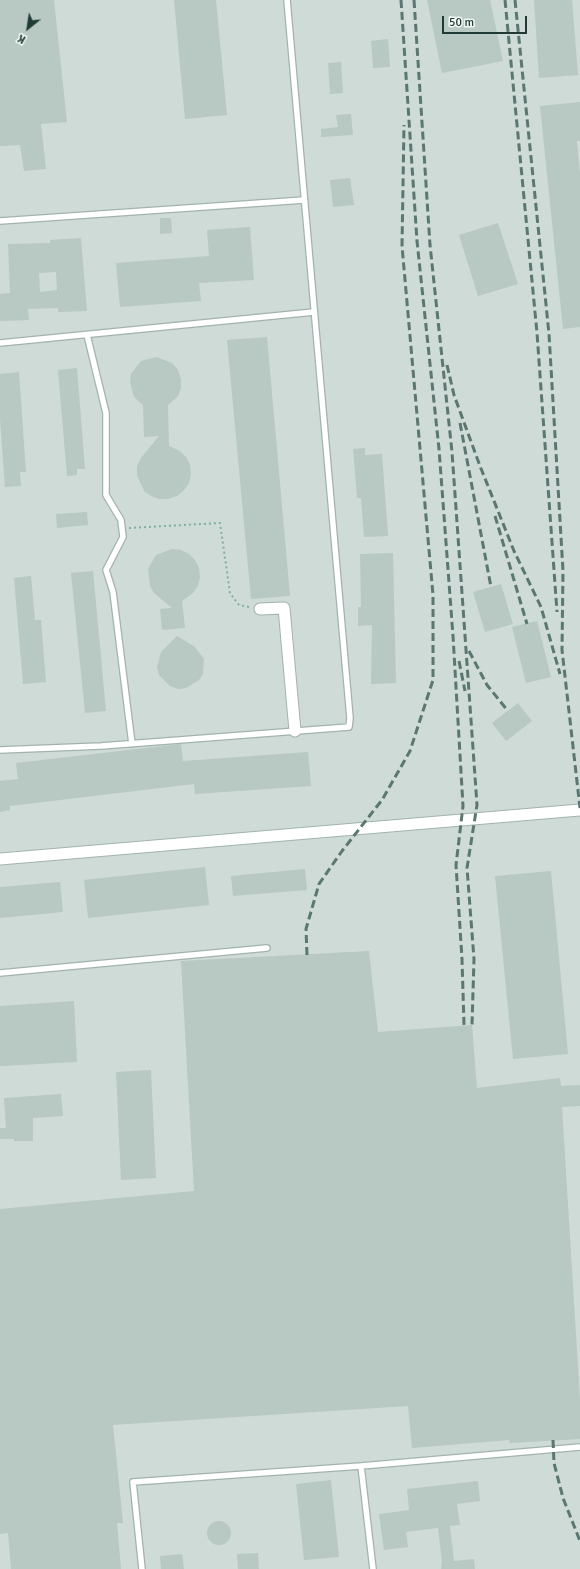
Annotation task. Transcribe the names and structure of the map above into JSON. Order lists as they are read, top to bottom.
{
  "scale_bar": "50 m",
  "north": "bottom left"
}
